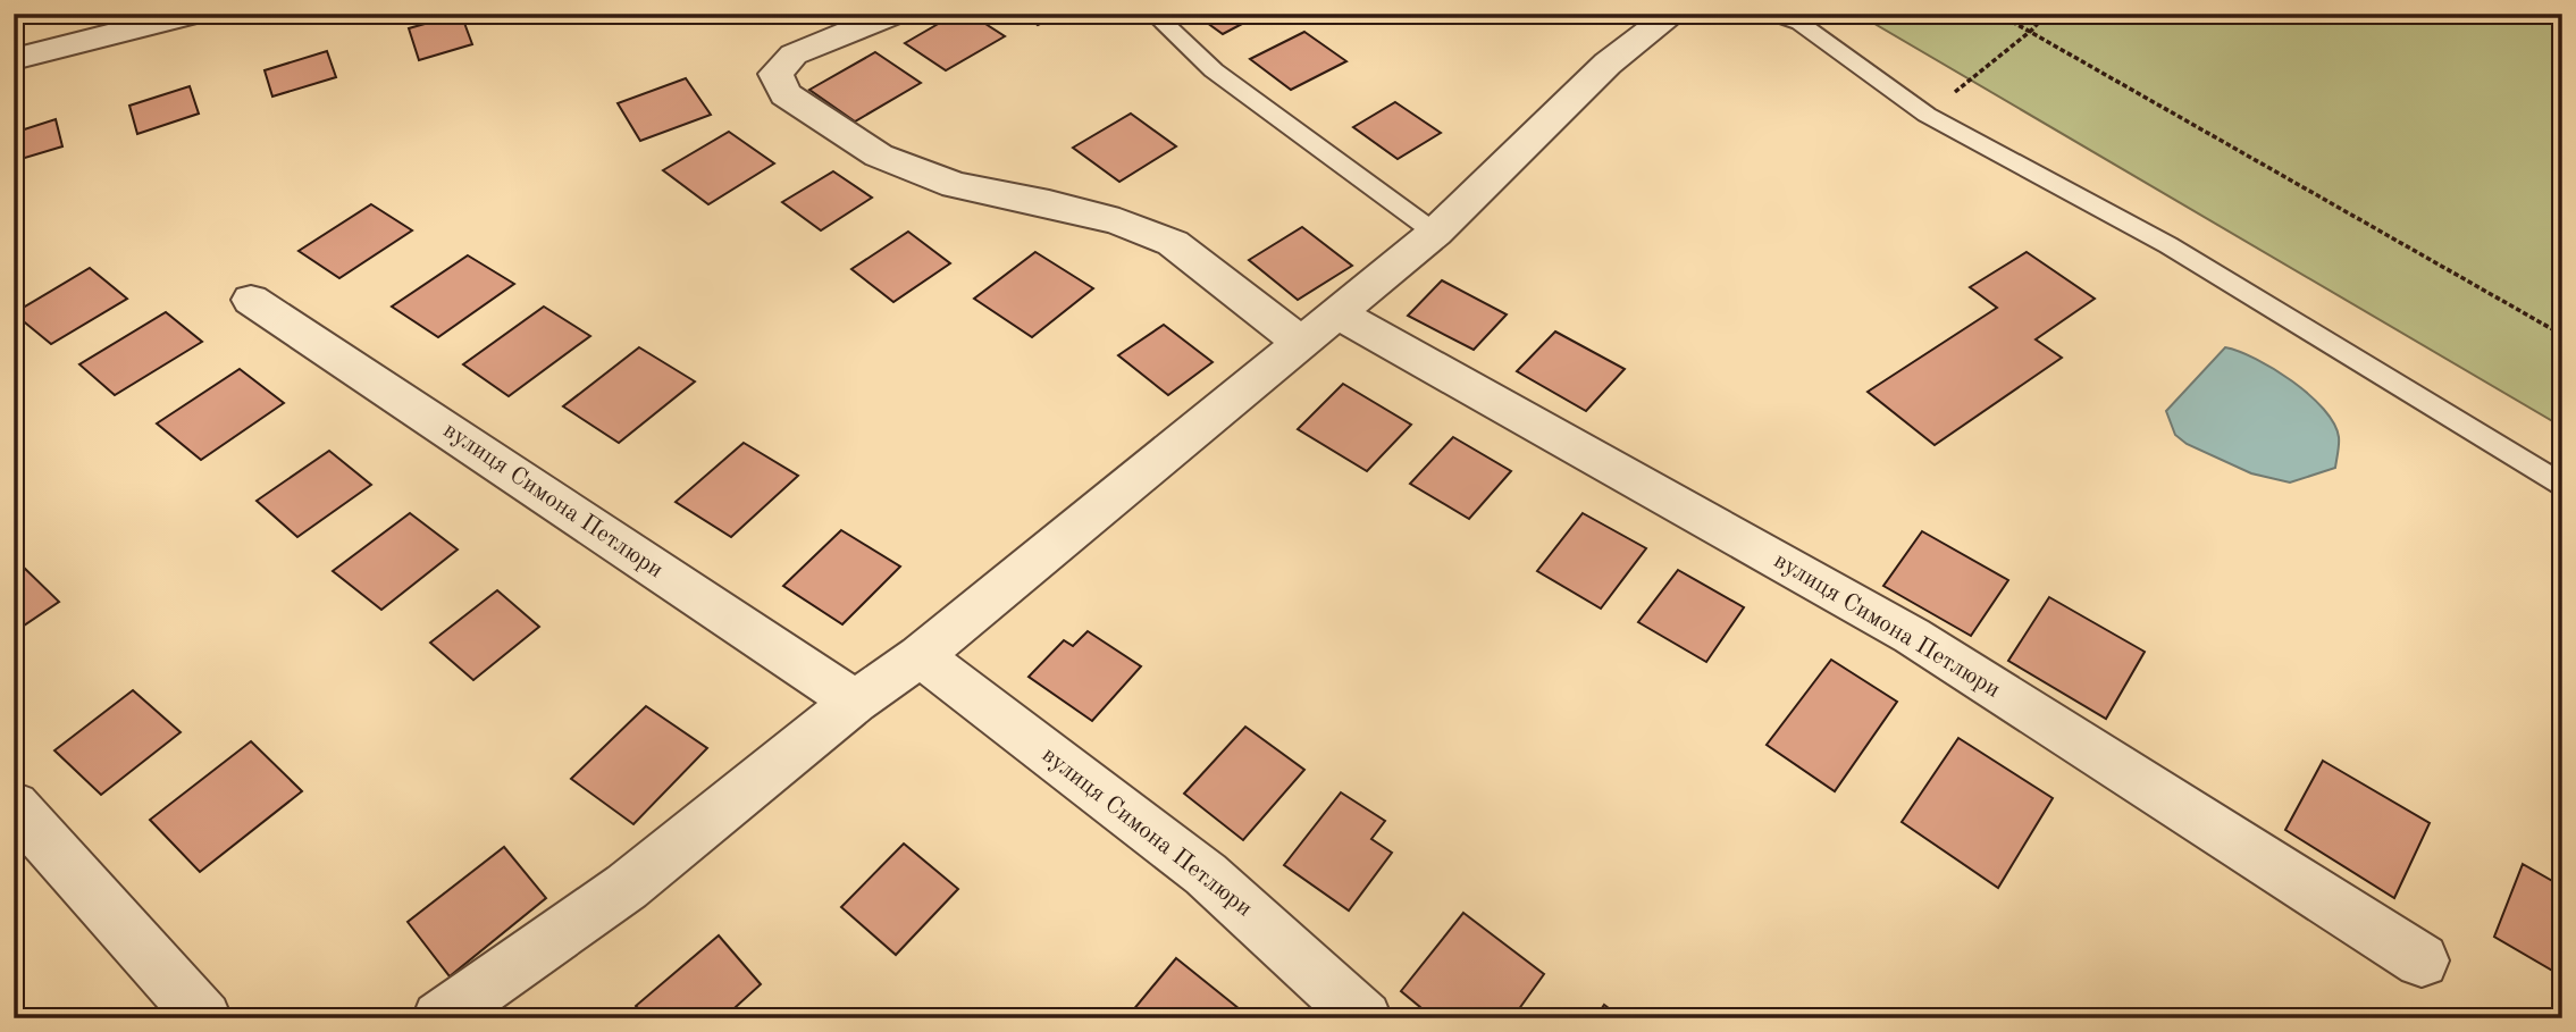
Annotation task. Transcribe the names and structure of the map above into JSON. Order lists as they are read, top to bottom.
{
  "streets": {
    "street": ["вулиця Симона Петлюри"]
  }
}
